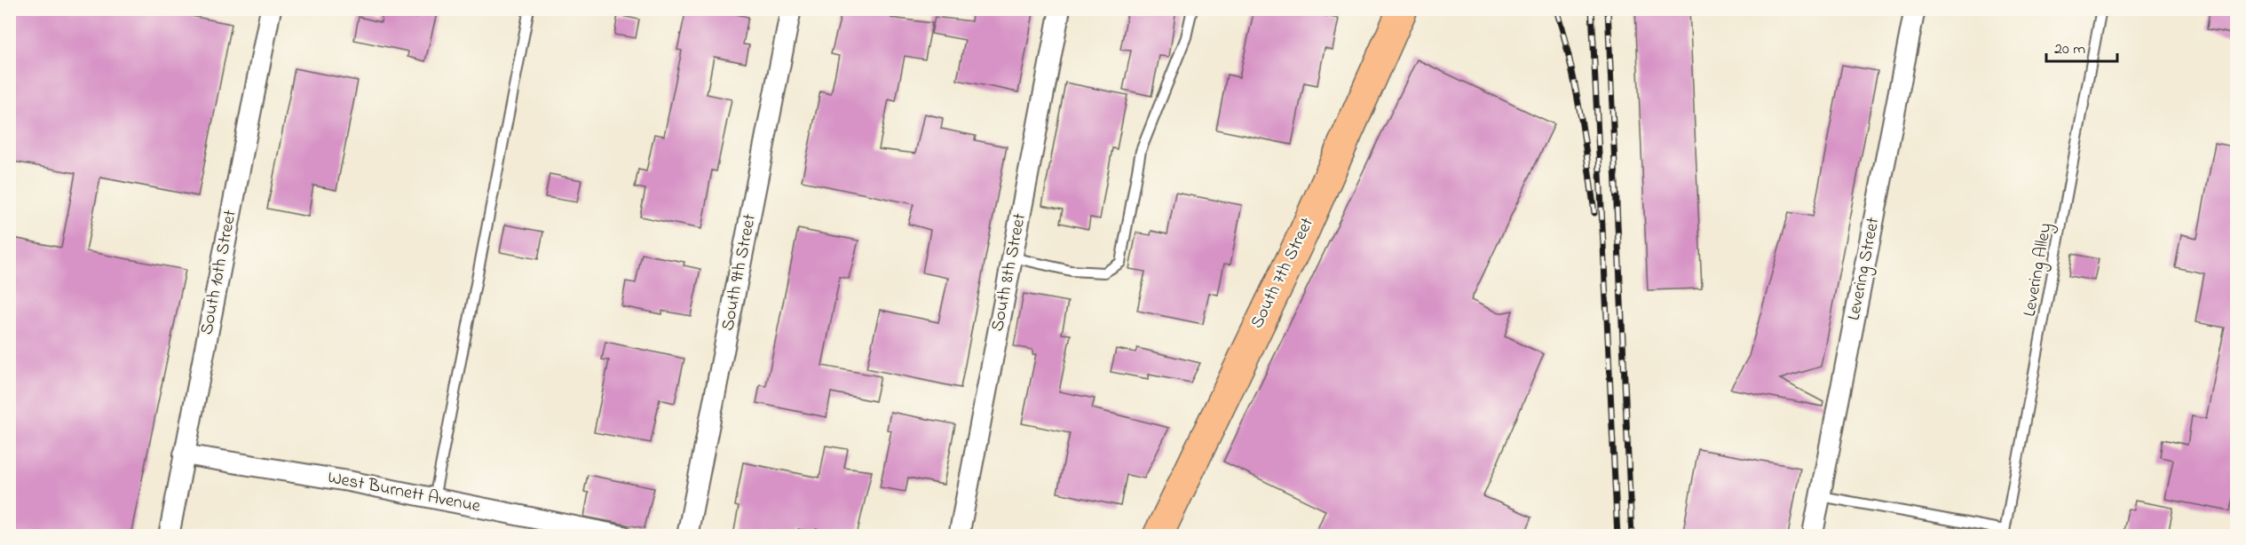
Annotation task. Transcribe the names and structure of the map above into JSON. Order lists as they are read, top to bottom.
{
  "streets": {
    "main road": ["South 7th Street"],
    "street": [
      "Levering Street",
      "South 10th Street",
      "South 9th Street",
      "South 8th Street",
      "West Burnett Avenue"
    ],
    "lane": ["Levering Alley"]
  },
  "crossings": [
    ["South 10th Street", "West Burnett Avenue"]
  ],
  "scale_bar": "20 m"
}
